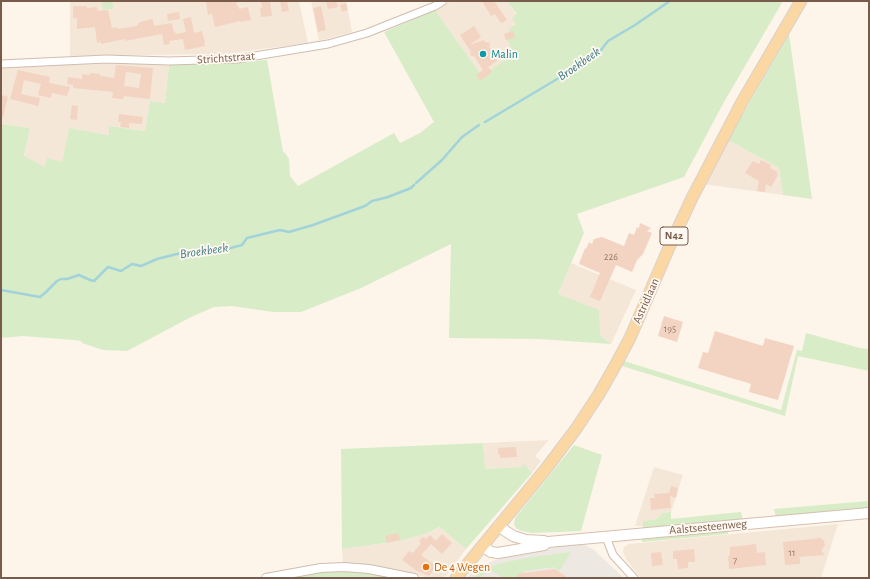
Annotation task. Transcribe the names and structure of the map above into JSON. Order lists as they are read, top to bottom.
{
  "streets": {
    "main road": ["N42", "Astridlaan", "Aalstsesteenweg"],
    "street": ["Strichtstraat"]
  },
  "crossings": [
    ["Astridlaan", "Aalstsesteenweg"]
  ],
  "water": ["Broekbeek"],
  "places": ["Malin", "De 4 Wegen"],
  "house_numbers": [
    "226",
    "195",
    "11",
    "7"
  ]
}
